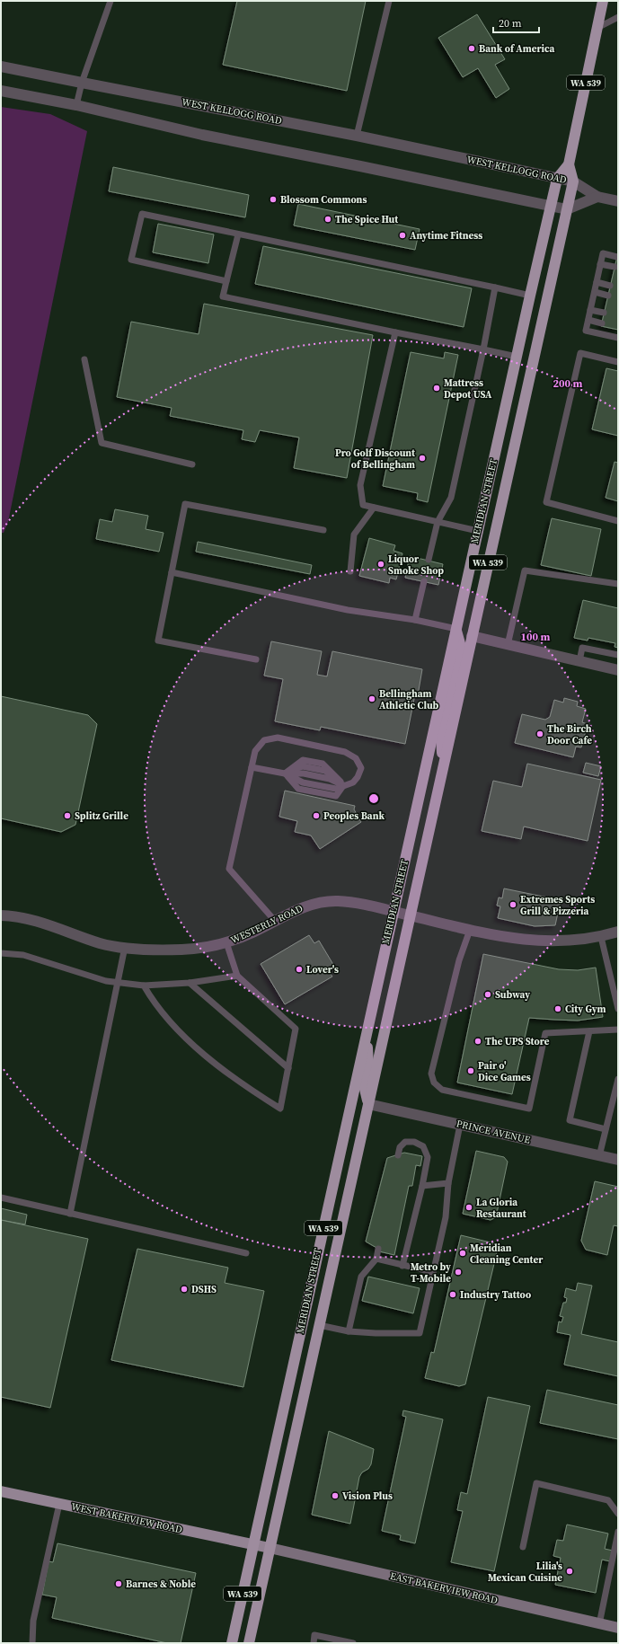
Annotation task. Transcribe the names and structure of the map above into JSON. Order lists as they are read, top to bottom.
{
  "streets": {
    "highway": ["WA 539", "MERIDIAN STREET"],
    "main road": ["WEST BAKERVIEW ROAD", "EAST BAKERVIEW ROAD"],
    "street": ["WEST KELLOGG ROAD", "WESTERLY ROAD", "PRINCE AVENUE"]
  },
  "crossings": [
    ["WEST KELLOGG ROAD", "MERIDIAN STREET"],
    ["MERIDIAN STREET", "WESTERLY ROAD"],
    ["MERIDIAN STREET", "PRINCE AVENUE"],
    ["MERIDIAN STREET", "WEST BAKERVIEW ROAD"],
    ["MERIDIAN STREET", "EAST BAKERVIEW ROAD"],
    ["WEST BAKERVIEW ROAD", "EAST BAKERVIEW ROAD"]
  ],
  "places": [
    "Bank of America",
    "Blossom Commons",
    "The Spice Hut",
    "Anytime Fitness",
    "Mattress Depot USA",
    "Pro Golf Discount of Bellingham",
    "Liquor Smoke Shop",
    "Bellingham Athletic Club",
    "The Birch Door Cafe",
    "Splitz Grille",
    "Peoples Bank",
    "Extremes Sports Grill & Pizzeria",
    "Lover's",
    "Subway",
    "City Gym",
    "The UPS Store",
    "Pair o' Dice Games",
    "La Gloria Restaurant",
    "Meridian Cleaning Center",
    "Metro by T-Mobile",
    "DSHS",
    "Industry Tattoo",
    "Vision Plus",
    "Lilia's Mexican Cuisine",
    "Barnes & Noble"
  ],
  "scale_bar": "20 m",
  "rings": ["200 m", "100 m"]
}
